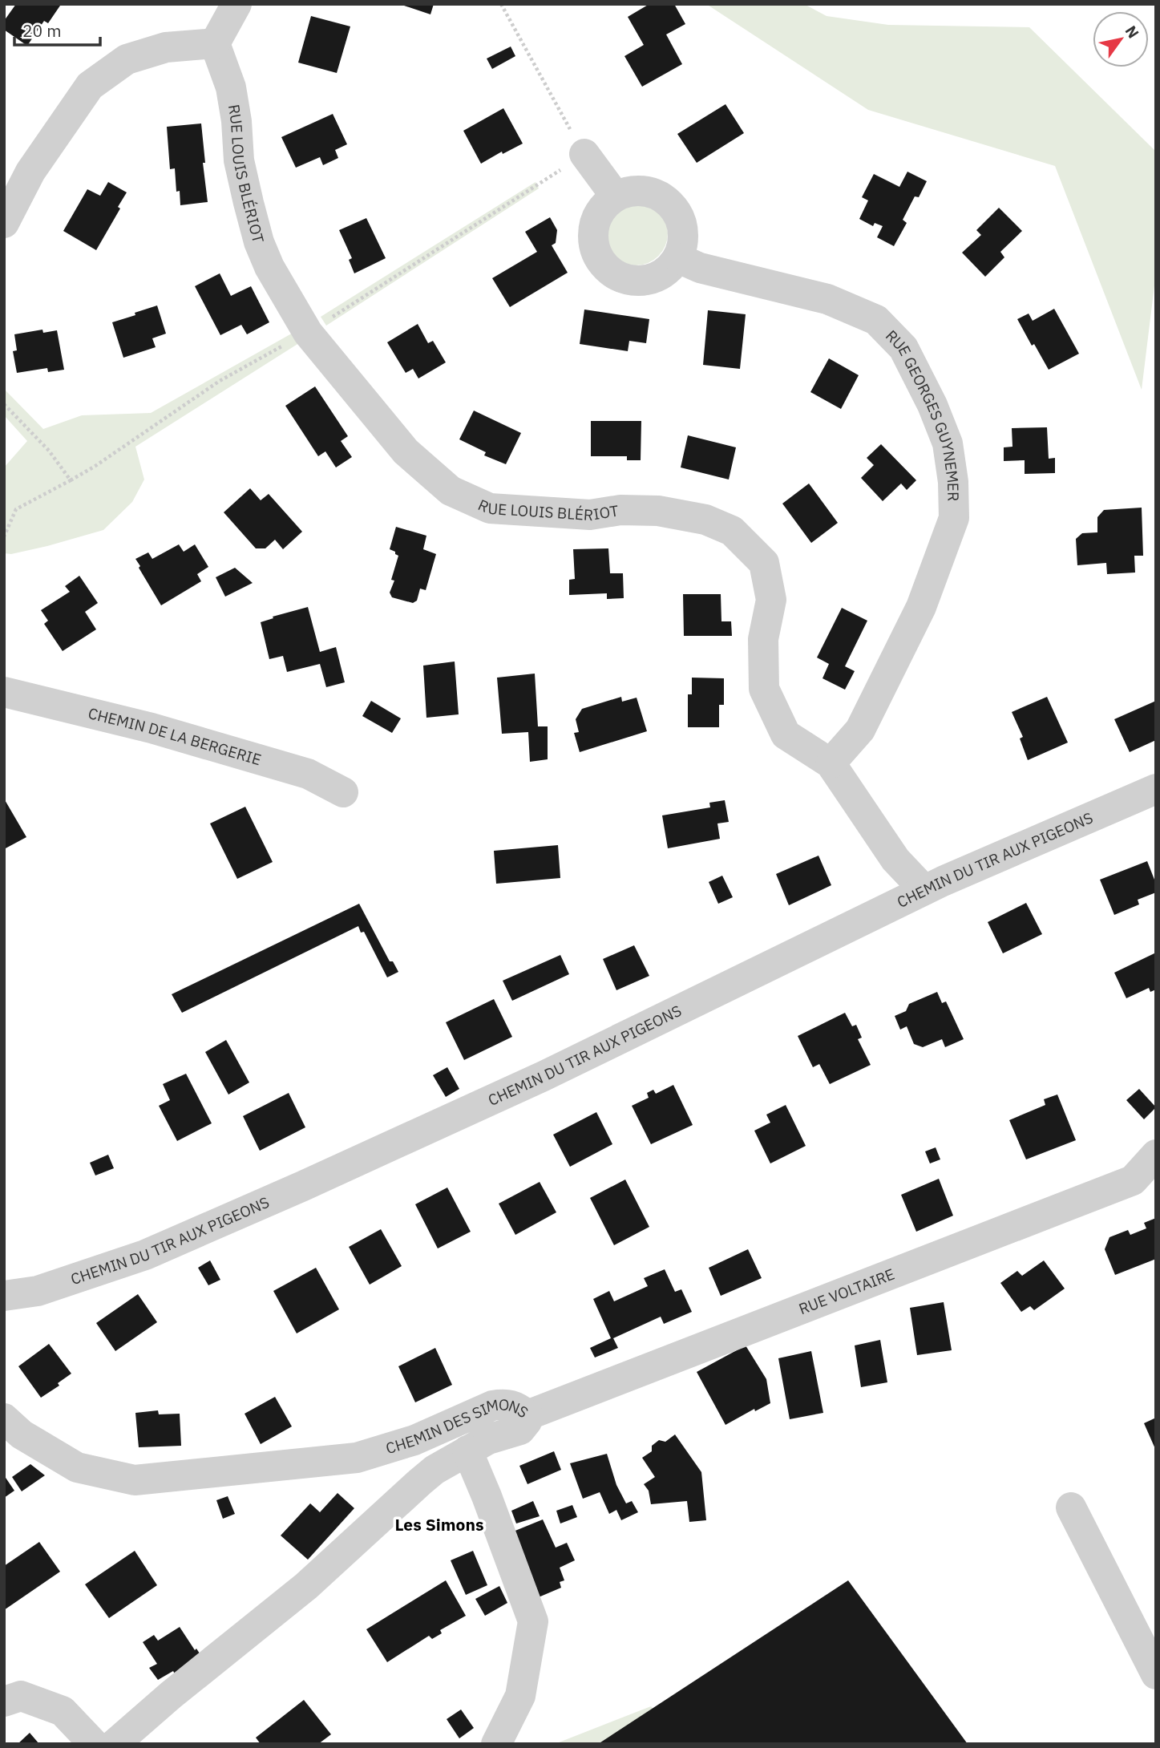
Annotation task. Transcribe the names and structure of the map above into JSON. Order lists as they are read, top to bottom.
{
  "streets": {
    "street": [
      "RUE LOUIS BLÉRIOT",
      "RUE GEORGES GUYNEMER",
      "CHEMIN DE LA BERGERIE",
      "CHEMIN DU TIR AUX PIGEONS",
      "RUE VOLTAIRE",
      "CHEMIN DES SIMONS"
    ]
  },
  "crossings": [
    ["RUE LOUIS BLÉRIOT", "RUE GEORGES GUYNEMER"],
    ["RUE LOUIS BLÉRIOT", "CHEMIN DU TIR AUX PIGEONS"],
    ["RUE VOLTAIRE", "CHEMIN DES SIMONS"]
  ],
  "districts": ["Les Simons"],
  "scale_bar": "20 m",
  "north": "top right"
}
